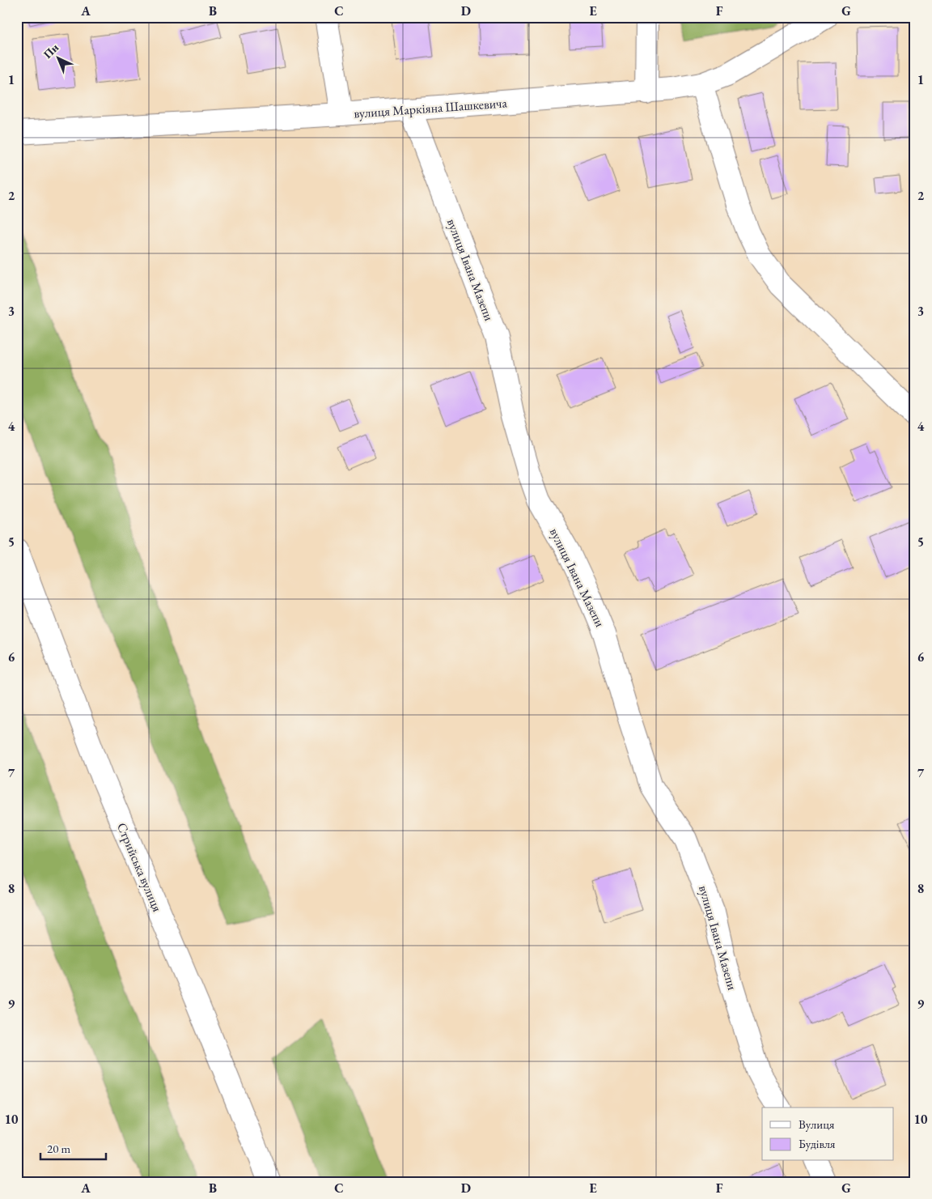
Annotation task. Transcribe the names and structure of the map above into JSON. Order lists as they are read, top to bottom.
{
  "streets": {
    "main road": ["вулиця Маркіяна Шашкевича", "вулиця Івана Мазепи", "Стрийська вулиця"]
  },
  "crossings": [
    ["вулиця Маркіяна Шашкевича", "вулиця Івана Мазепи"]
  ],
  "legend": ["Вулиця", "Будівля"],
  "scale_bar": "20 m",
  "north": "top left",
  "grid": {
    "columns": [
      "A",
      "B",
      "C",
      "D",
      "E",
      "F",
      "G"
    ],
    "rows": [
      "1",
      "2",
      "3",
      "4",
      "5",
      "6",
      "7",
      "8",
      "9",
      "10"
    ]
  }
}
